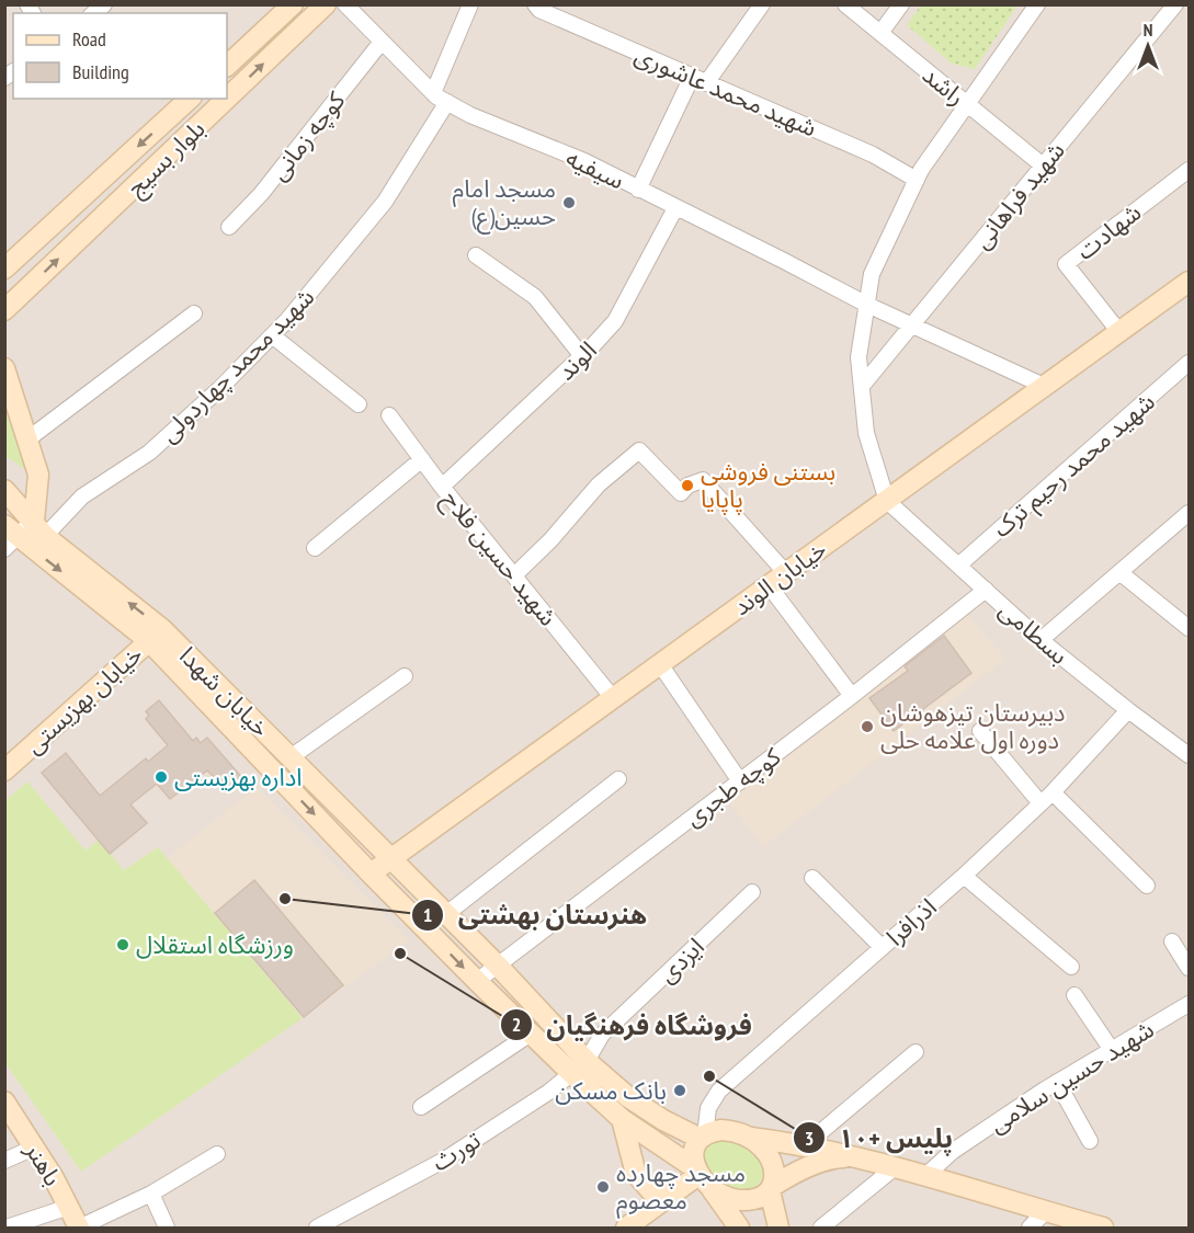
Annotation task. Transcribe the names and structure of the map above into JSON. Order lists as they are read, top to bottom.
{
  "streets": {
    "main road": [
      "بلوار بسیج",
      "خیابان الوند",
      "خیابان شهدا",
      "خیابان بهزیستی",
      "باهنر"
    ],
    "street": [
      "راشد",
      "شهید محمد عاشوری",
      "کوچه زمانی",
      "سیفیه",
      "شهید فراهانی",
      "شهادت",
      "الوند",
      "شهید محمد چهاردولی",
      "شهید محمد رحیم ترک",
      "شهید حسین فلاح",
      "بسطامی",
      "کوچه طجری",
      "اذرافرا",
      "ایزدی",
      "شهید حسین سلامی",
      "تورث"
    ]
  },
  "crossings": [
    ["راشد", "شهید فراهانی"],
    ["کوچه زمانی", "سیفیه"],
    ["سیفیه", "شهید فراهانی"],
    ["سیفیه", "الوند"],
    ["سیفیه", "شهید محمد چهاردولی"],
    ["سیفیه", "خیابان الوند"],
    ["شهادت", "خیابان الوند"],
    ["الوند", "شهید حسین فلاح"],
    ["شهید محمد چهاردولی", "خیابان شهدا"],
    ["شهید محمد رحیم ترک", "بسطامی"],
    ["شهید حسین فلاح", "خیابان الوند"],
    ["خیابان الوند", "بسطامی"],
    ["خیابان الوند", "خیابان شهدا"],
    ["بسطامی", "کوچه طجری"],
    ["بسطامی", "اذرافرا"],
    ["خیابان شهدا", "خیابان بهزیستی"],
    ["خیابان شهدا", "کوچه طجری"],
    ["خیابان شهدا", "اذرافرا"],
    ["خیابان شهدا", "ایزدی"],
    ["خیابان شهدا", "تورث"],
    ["ایزدی", "تورث"]
  ],
  "places": [
    "مسجد امام حسین(ع)",
    "بستنی فروشی پاپایا",
    "دبیرستان تیزهوشان دوره اول علامه حلی",
    "اداره بهزیستی",
    "هنرستان بهشتی",
    "ورزشگاه استقلال",
    "فروشگاه فرهنگیان",
    "پلیس +۱۰",
    "بانک مسکن",
    "مسجد چهارده معصوم"
  ],
  "legend": ["Road", "Building"],
  "north": "top"
}
